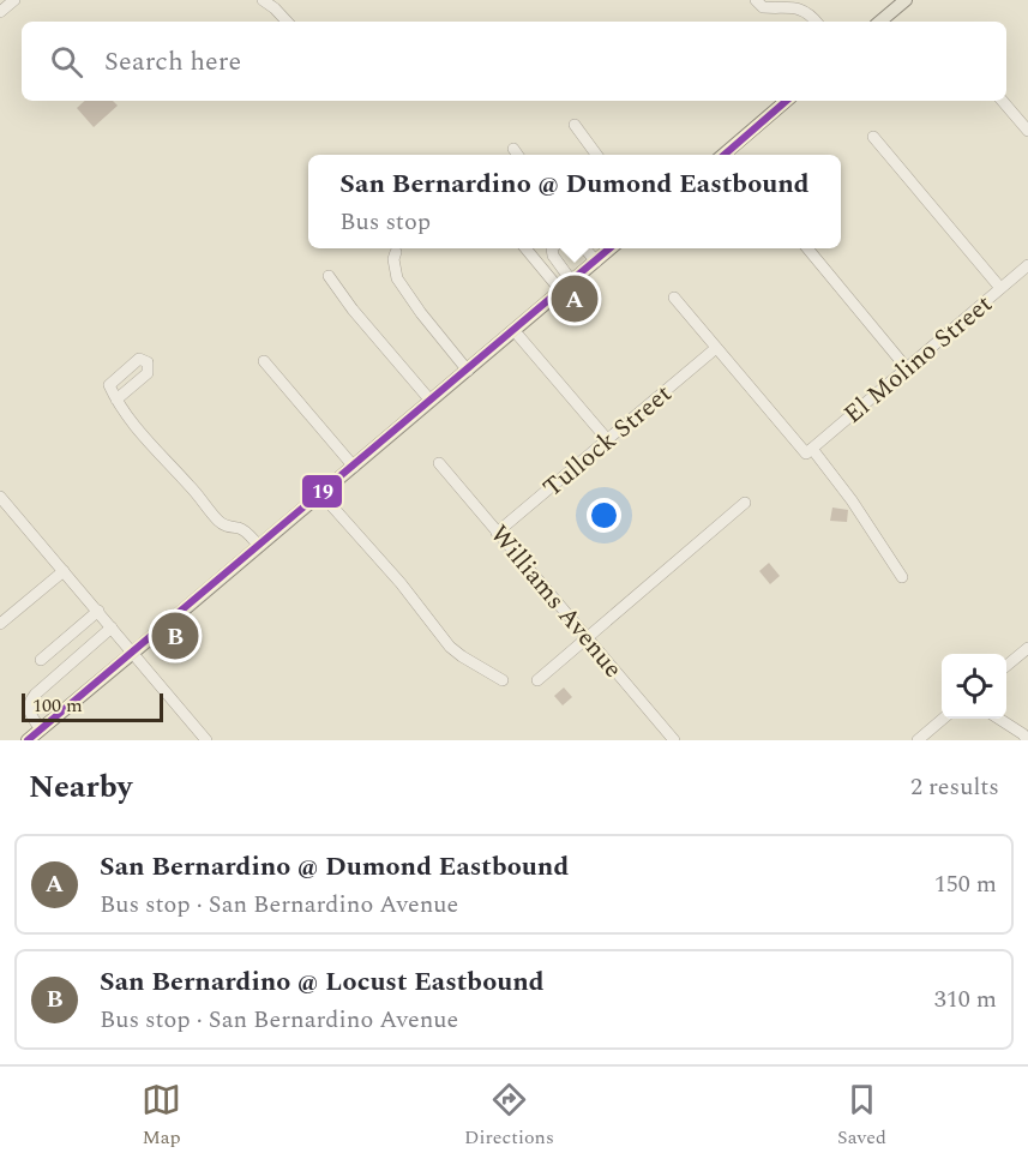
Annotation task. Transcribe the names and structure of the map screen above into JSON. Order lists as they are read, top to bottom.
{
  "streets": {
    "street": ["El Molino Street", "Tullock Street", "Williams Avenue"]
  },
  "crossings": [
    ["Tullock Street", "Williams Avenue"]
  ],
  "lines": ["transit line 19"],
  "scale_bar": "100 m",
  "page": {
    "search": "Search here",
    "popup": ["San Bernardino @ Dumond Eastbound", "Bus stop"],
    "pins": ["A", "B"],
    "scale": "100 m",
    "heading": ["Nearby", "2 results"],
    "list": [
      {
        "mark": "A",
        "name": "San Bernardino @ Dumond Eastbound",
        "note": "Bus stop · San Bernardino Avenue",
        "value": "150 m"
      },
      {
        "mark": "B",
        "name": "San Bernardino @ Locust Eastbound",
        "note": "Bus stop · San Bernardino Avenue",
        "value": "310 m"
      }
    ],
    "nav": ["Map", "Directions", "Saved"]
  }
}
